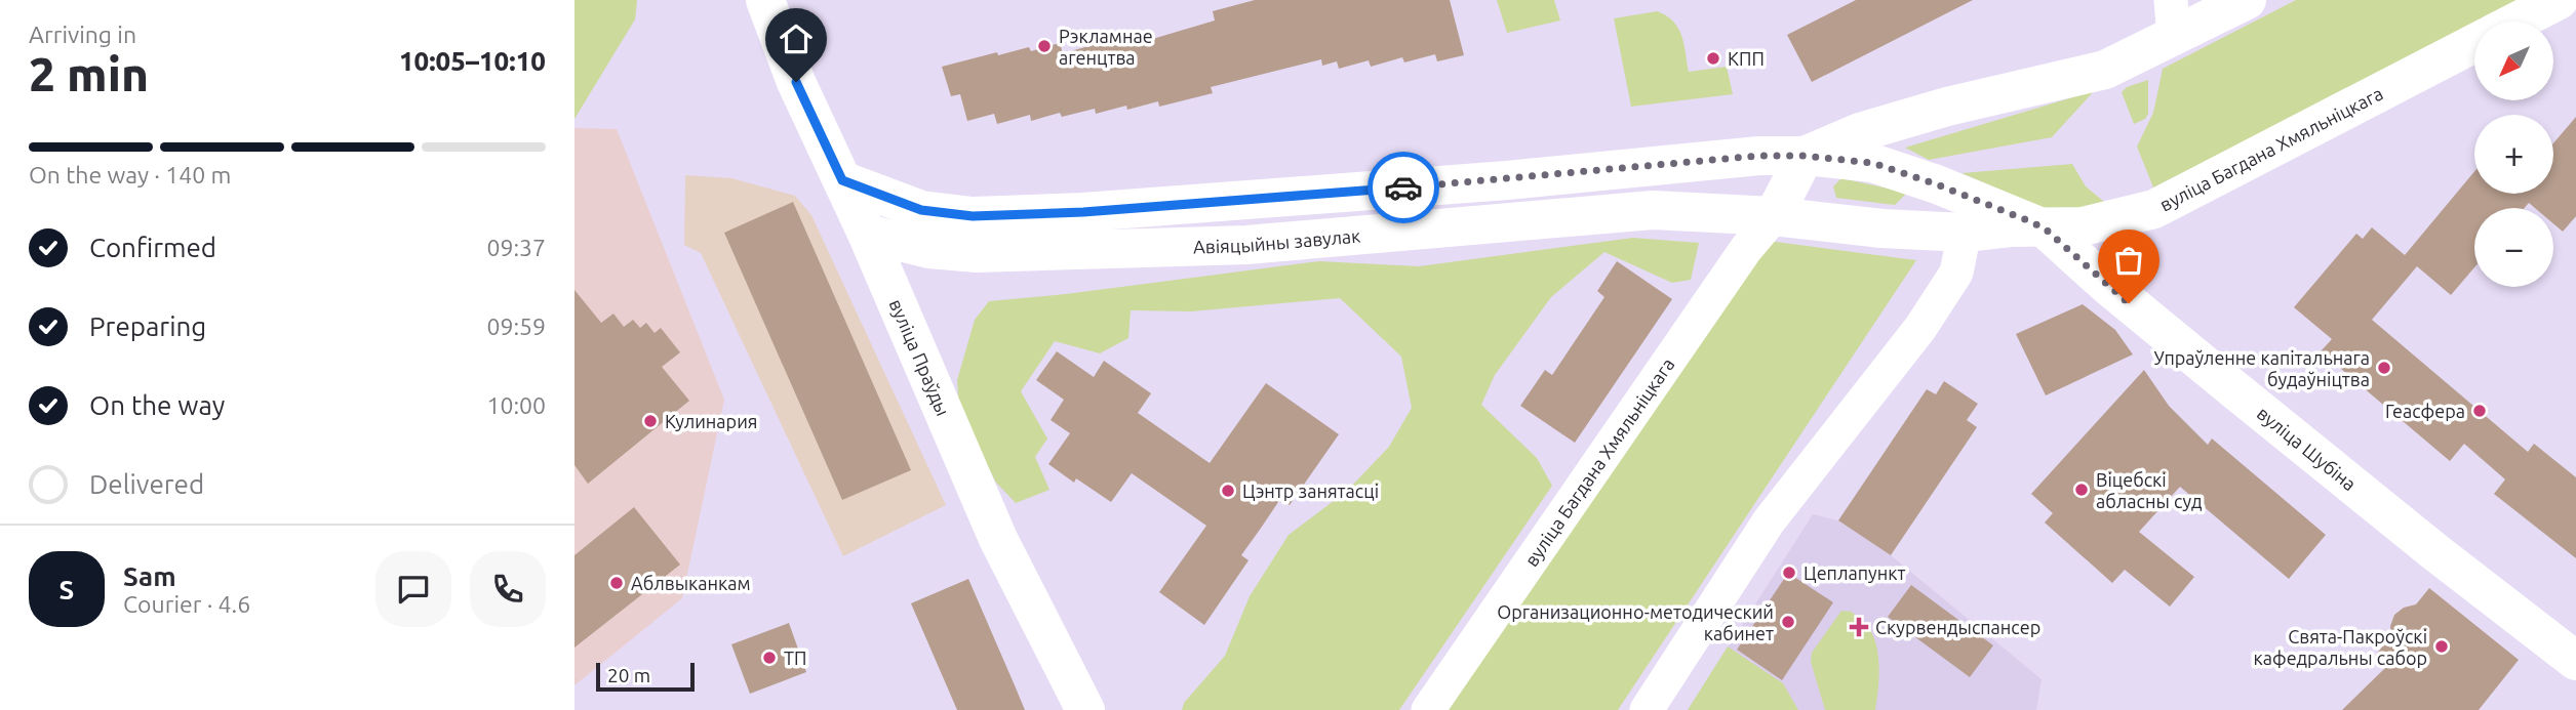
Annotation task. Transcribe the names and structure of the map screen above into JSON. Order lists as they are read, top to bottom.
{
  "streets": {
    "street": [
      "вуліца Багдана Хмяльніцкага",
      "Авіяцыйны завулак",
      "вуліца Праўды",
      "вуліца Шубіна"
    ]
  },
  "crossings": [
    ["вуліца Багдана Хмяльніцкага", "Авіяцыйны завулак"],
    ["вуліца Багдана Хмяльніцкага", "вуліца Шубіна"],
    ["Авіяцыйны завулак", "вуліца Праўды"]
  ],
  "places": {
    "other": [
      "Рэкламнае агенцтва",
      "КПП",
      "Упраўленне капітальнага будаўніцтва",
      "Геасфера",
      "Кулинария",
      "Віцебскі абласны суд",
      "Цэнтр занятасці",
      "Цеплапункт",
      "Аблвыканкам",
      "Организационно-методический кабинет",
      "Свята-Пакроўскі кафедральны сабор",
      "ТП"
    ],
    "health": ["Скурвендыспансер"]
  },
  "scale_bar": "20 m",
  "north": "bottom left",
  "page": {
    "heading": ["2 min", "Arriving in", "10:05–10:10"],
    "panel": ["Sam", "Courier · 4.6"],
    "map_buttons": ["+", "−"],
    "bar": "On the way · 140 m",
    "list": [
      ["Confirmed", "09:37"],
      ["Preparing", "09:59"],
      ["On the way", "10:00"],
      "Delivered"
    ],
    "round": "S",
    "scale": "20 m"
  }
}
